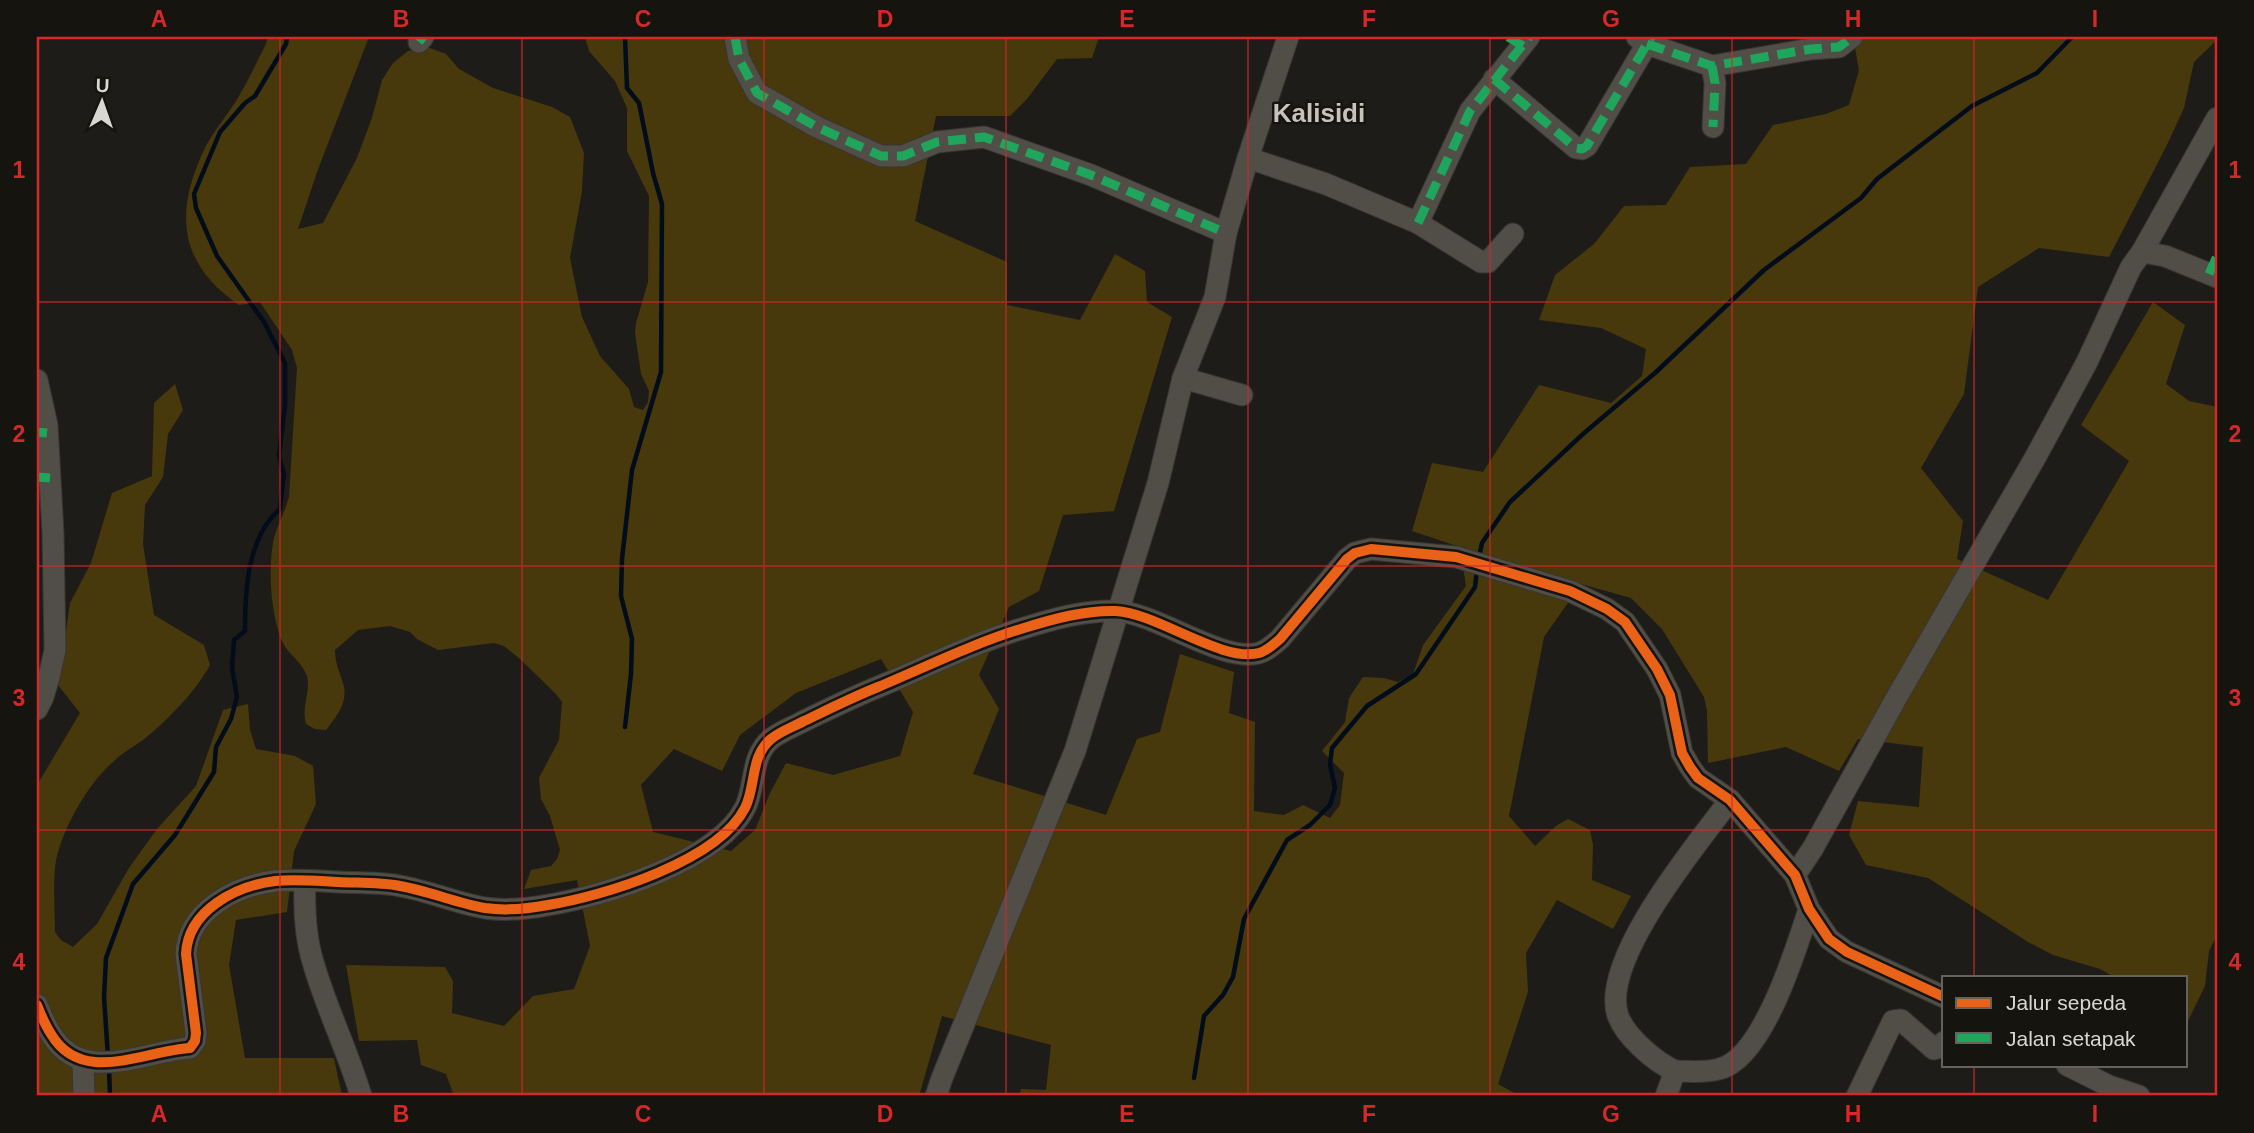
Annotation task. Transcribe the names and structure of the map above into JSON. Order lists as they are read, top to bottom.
{
  "districts": ["Kalisidi"],
  "legend": ["Jalur sepeda", "Jalan setapak"],
  "north": "top",
  "grid": {
    "columns": [
      "A",
      "B",
      "C",
      "D",
      "E",
      "F",
      "G",
      "H",
      "I"
    ],
    "rows": [
      "1",
      "2",
      "3",
      "4"
    ]
  }
}
